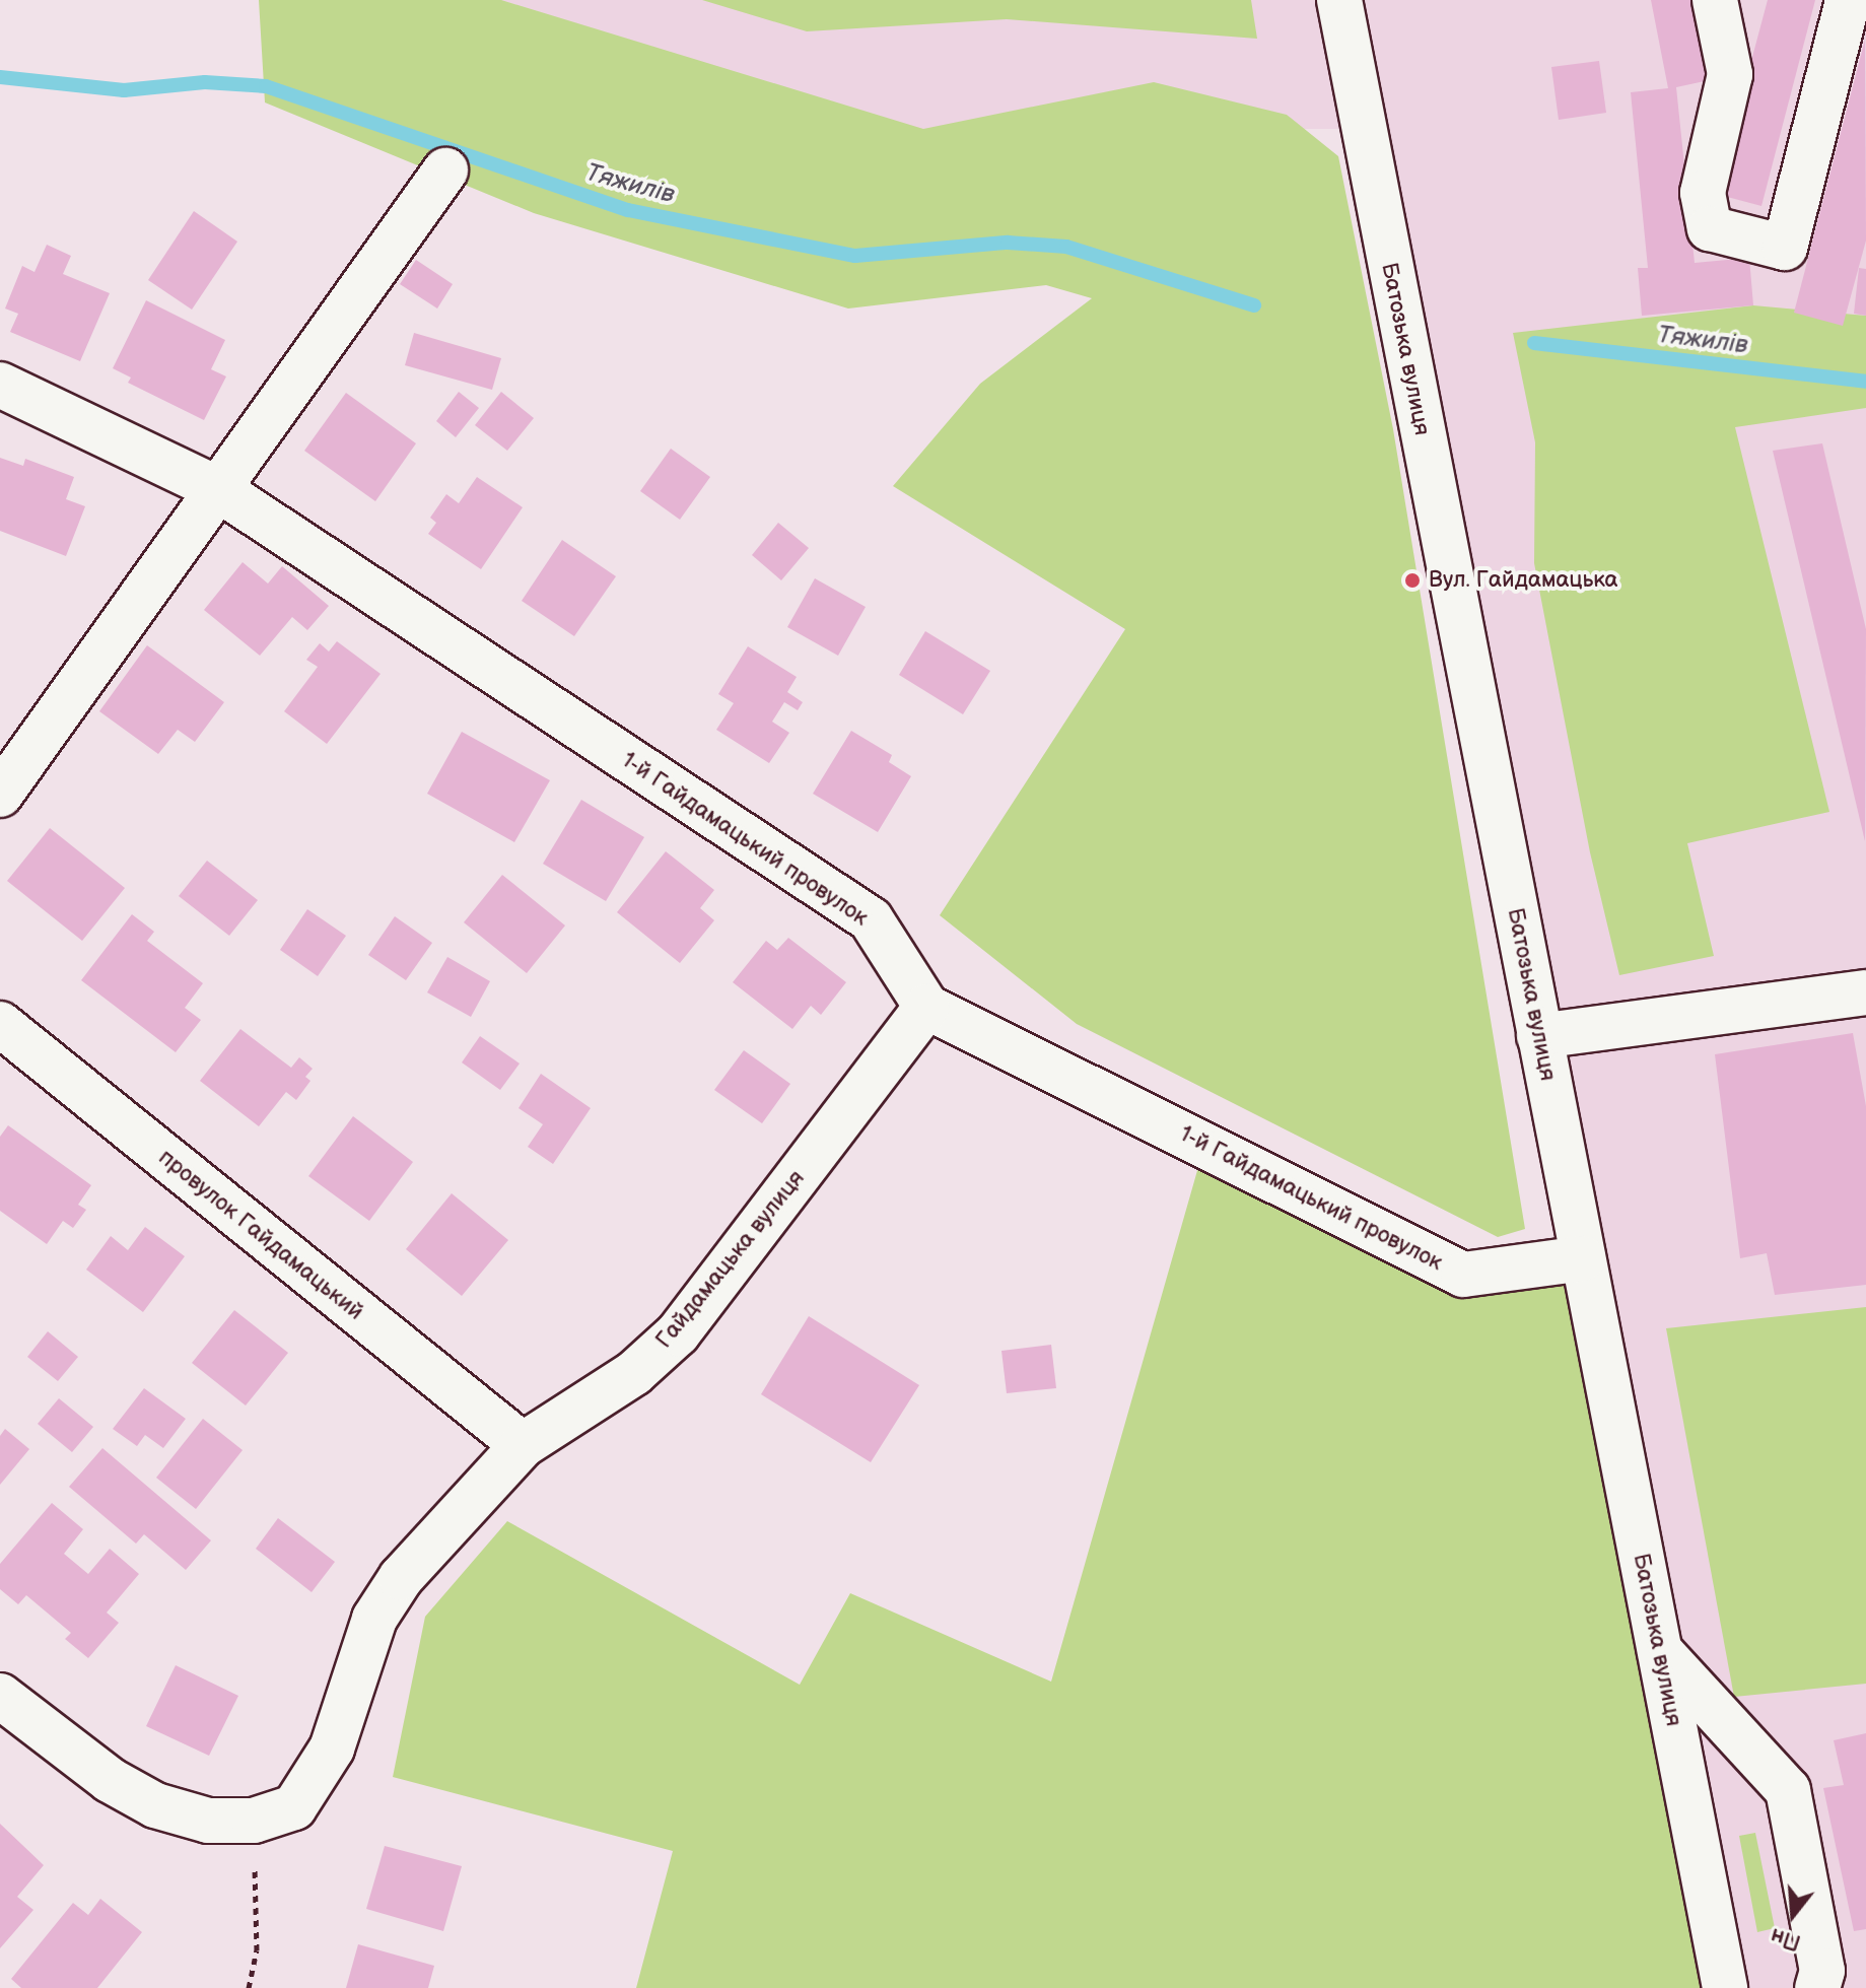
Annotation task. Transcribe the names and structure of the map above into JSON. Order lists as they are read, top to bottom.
{
  "streets": {
    "street": [
      "Батозька вулиця",
      "1-й Гайдамацький провулок",
      "провулок Гайдамацький",
      "Гайдамацька вулиця"
    ]
  },
  "crossings": [
    ["Батозька вулиця", "1-й Гайдамацький провулок"],
    ["1-й Гайдамацький провулок", "Гайдамацька вулиця"],
    ["провулок Гайдамацький", "Гайдамацька вулиця"]
  ],
  "water": ["Тяжилів"],
  "places": ["Вул. Гайдамацька"],
  "north": "bottom"
}
